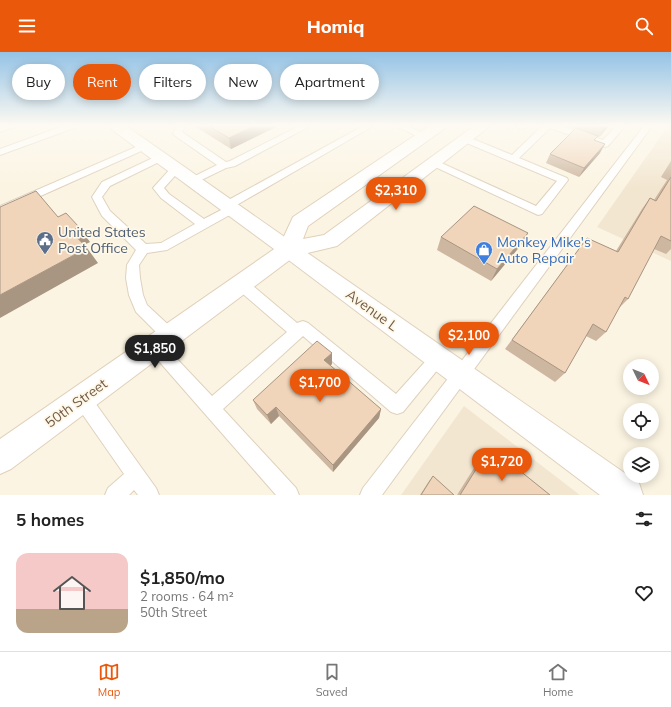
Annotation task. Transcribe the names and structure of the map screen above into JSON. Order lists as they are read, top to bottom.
{
  "streets": {
    "main road": ["Avenue L", "50th Street"]
  },
  "crossings": [
    ["Avenue L", "50th Street"]
  ],
  "places": {
    "public building": ["United States Post Office"],
    "shop": ["Monkey Mike's Auto Repair"]
  },
  "north": "bottom right",
  "page": {
    "header": "Homiq",
    "chip": [
      "Buy",
      "Rent",
      "Filters",
      "New",
      "Apartment"
    ],
    "price": [
      "$2,310",
      "$2,100",
      "$1,850",
      "$1,700",
      "$1,720"
    ],
    "heading": "5 homes",
    "list": [
      {
        "name": "$1,850/mo",
        "note": "2 rooms · 64 m² · 50th Street"
      }
    ],
    "tabs": ["Map", "Saved", "Home"]
  }
}
